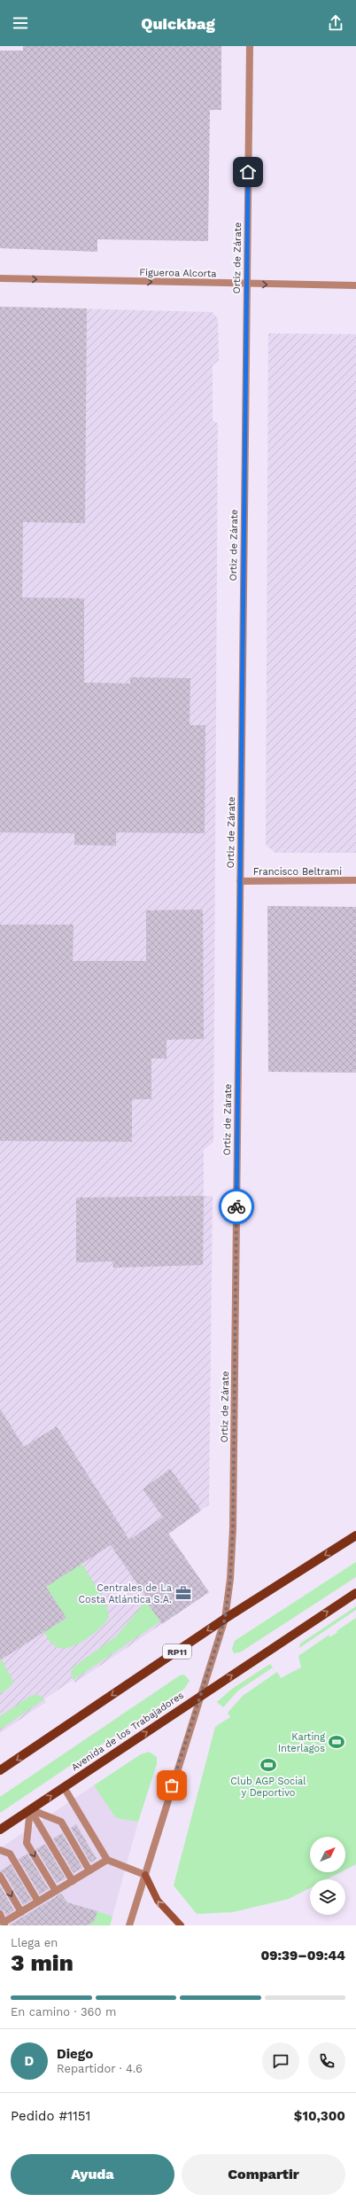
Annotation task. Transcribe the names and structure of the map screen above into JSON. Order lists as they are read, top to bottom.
{
  "streets": {
    "main road": ["RP11", "Avenida de los Trabajadores"],
    "street": ["Ortiz de Zárate", "Figueroa Alcorta", "Francisco Beltrami"]
  },
  "crossings": [
    ["Ortiz de Zárate", "Figueroa Alcorta"],
    ["Ortiz de Zárate", "Francisco Beltrami"],
    ["Ortiz de Zárate", "RP11"],
    ["Ortiz de Zárate", "Avenida de los Trabajadores"]
  ],
  "one_way": ["Figueroa Alcorta"],
  "places": {
    "office": ["Centrales de La Costa Atlántica S.A."],
    "sports": ["Karting Interlagos", "Club AGP Social y Deportivo"]
  },
  "north": "top right",
  "page": {
    "header": "Quickbag",
    "heading": ["3 min", "Llega en", "09:39–09:44"],
    "panel": [
      "Diego",
      "Repartidor · 4.6",
      "Pedido #1151",
      "$10,300"
    ],
    "bar": "En camino · 360 m",
    "round": "D",
    "buttons": ["Ayuda", "Compartir"]
  }
}
